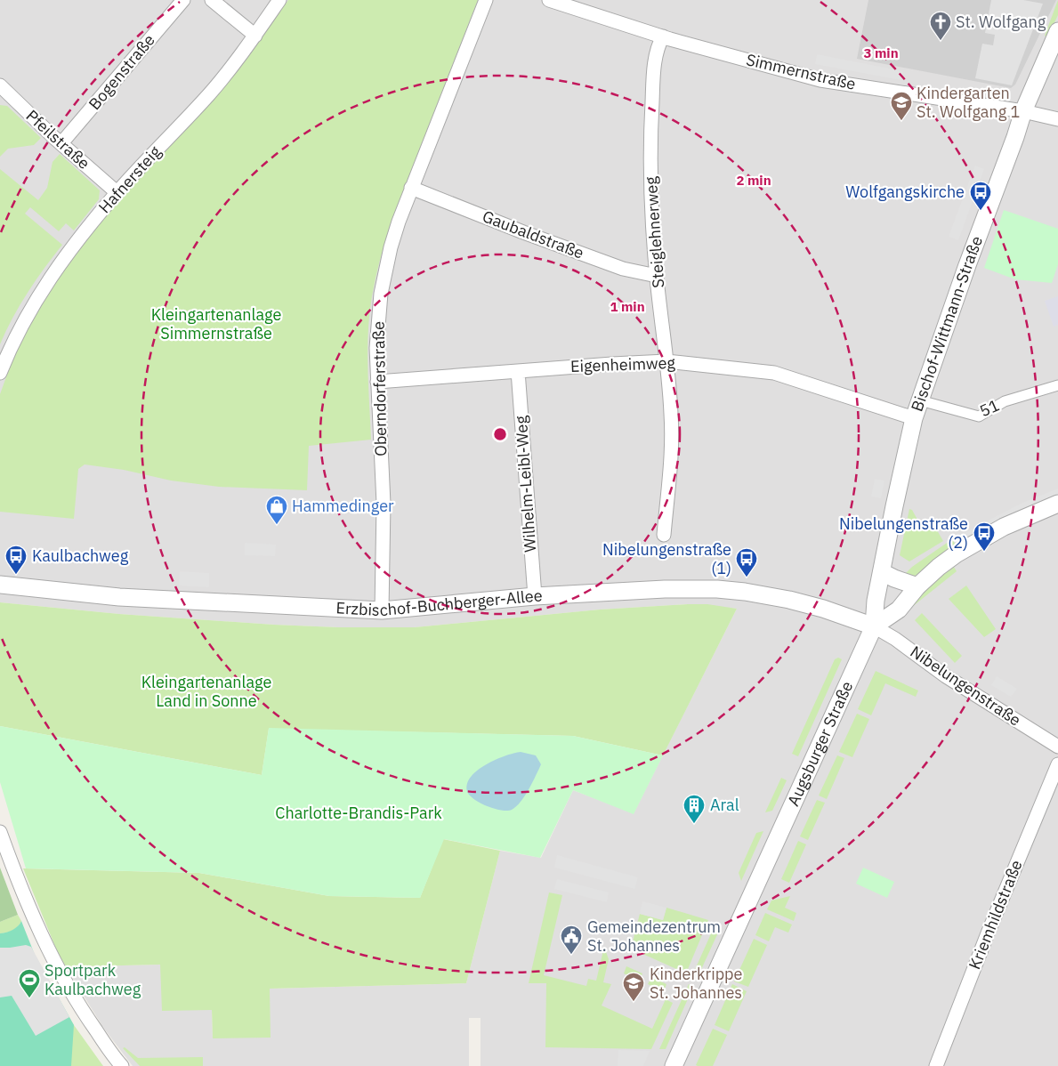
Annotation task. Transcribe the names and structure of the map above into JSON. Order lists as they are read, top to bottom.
{
  "streets": {
    "street": [
      "Bogenstraße",
      "Simmernstraße",
      "Pfeilstraße",
      "Hafnersteig",
      "Steiglehnerweg",
      "Gaubaldstraße",
      "Bischof-Wittmann-Straße",
      "Eigenheimweg",
      "Oberndorferstraße",
      "51",
      "Wilhelm-Leibl-Weg",
      "Erzbischof-Buchberger-Allee",
      "Nibelungenstraße",
      "Augsburger Straße",
      "Kriemhildstraße"
    ]
  },
  "crossings": [
    ["Bogenstraße", "Pfeilstraße"],
    ["Simmernstraße", "Steiglehnerweg"],
    ["Simmernstraße", "Bischof-Wittmann-Straße"],
    ["Pfeilstraße", "Hafnersteig"],
    ["Steiglehnerweg", "Gaubaldstraße"],
    ["Steiglehnerweg", "Eigenheimweg"],
    ["Gaubaldstraße", "Oberndorferstraße"],
    ["Bischof-Wittmann-Straße", "Eigenheimweg"],
    ["Bischof-Wittmann-Straße", "51"],
    ["Bischof-Wittmann-Straße", "Erzbischof-Buchberger-Allee"],
    ["Bischof-Wittmann-Straße", "Nibelungenstraße"],
    ["Bischof-Wittmann-Straße", "Augsburger Straße"],
    ["Eigenheimweg", "Oberndorferstraße"],
    ["Eigenheimweg", "Wilhelm-Leibl-Weg"],
    ["Oberndorferstraße", "Erzbischof-Buchberger-Allee"],
    ["Wilhelm-Leibl-Weg", "Erzbischof-Buchberger-Allee"],
    ["Erzbischof-Buchberger-Allee", "Nibelungenstraße"],
    ["Erzbischof-Buchberger-Allee", "Augsburger Straße"],
    ["Nibelungenstraße", "Augsburger Straße"]
  ],
  "parks": ["Kleingartenanlage Simmernstraße", "Kleingartenanlage Land in Sonne", "Charlotte-Brandis-Park"],
  "places": {
    "church": ["St. Wolfgang"],
    "school or university": ["Kindergarten St. Wolfgang 1", "Kinderkrippe St. Johannes"],
    "bus stop": [
      "Wolfgangskirche",
      "Nibelungenstraße (2)",
      "Kaulbachweg",
      "Nibelungenstraße (1)"
    ],
    "shop": ["Hammedinger"],
    "building": ["Aral"],
    "public building": ["Gemeindezentrum St. Johannes"],
    "sports": ["Sportpark Kaulbachweg"]
  },
  "rings": ["3 min", "2 min", "1 min"]
}
